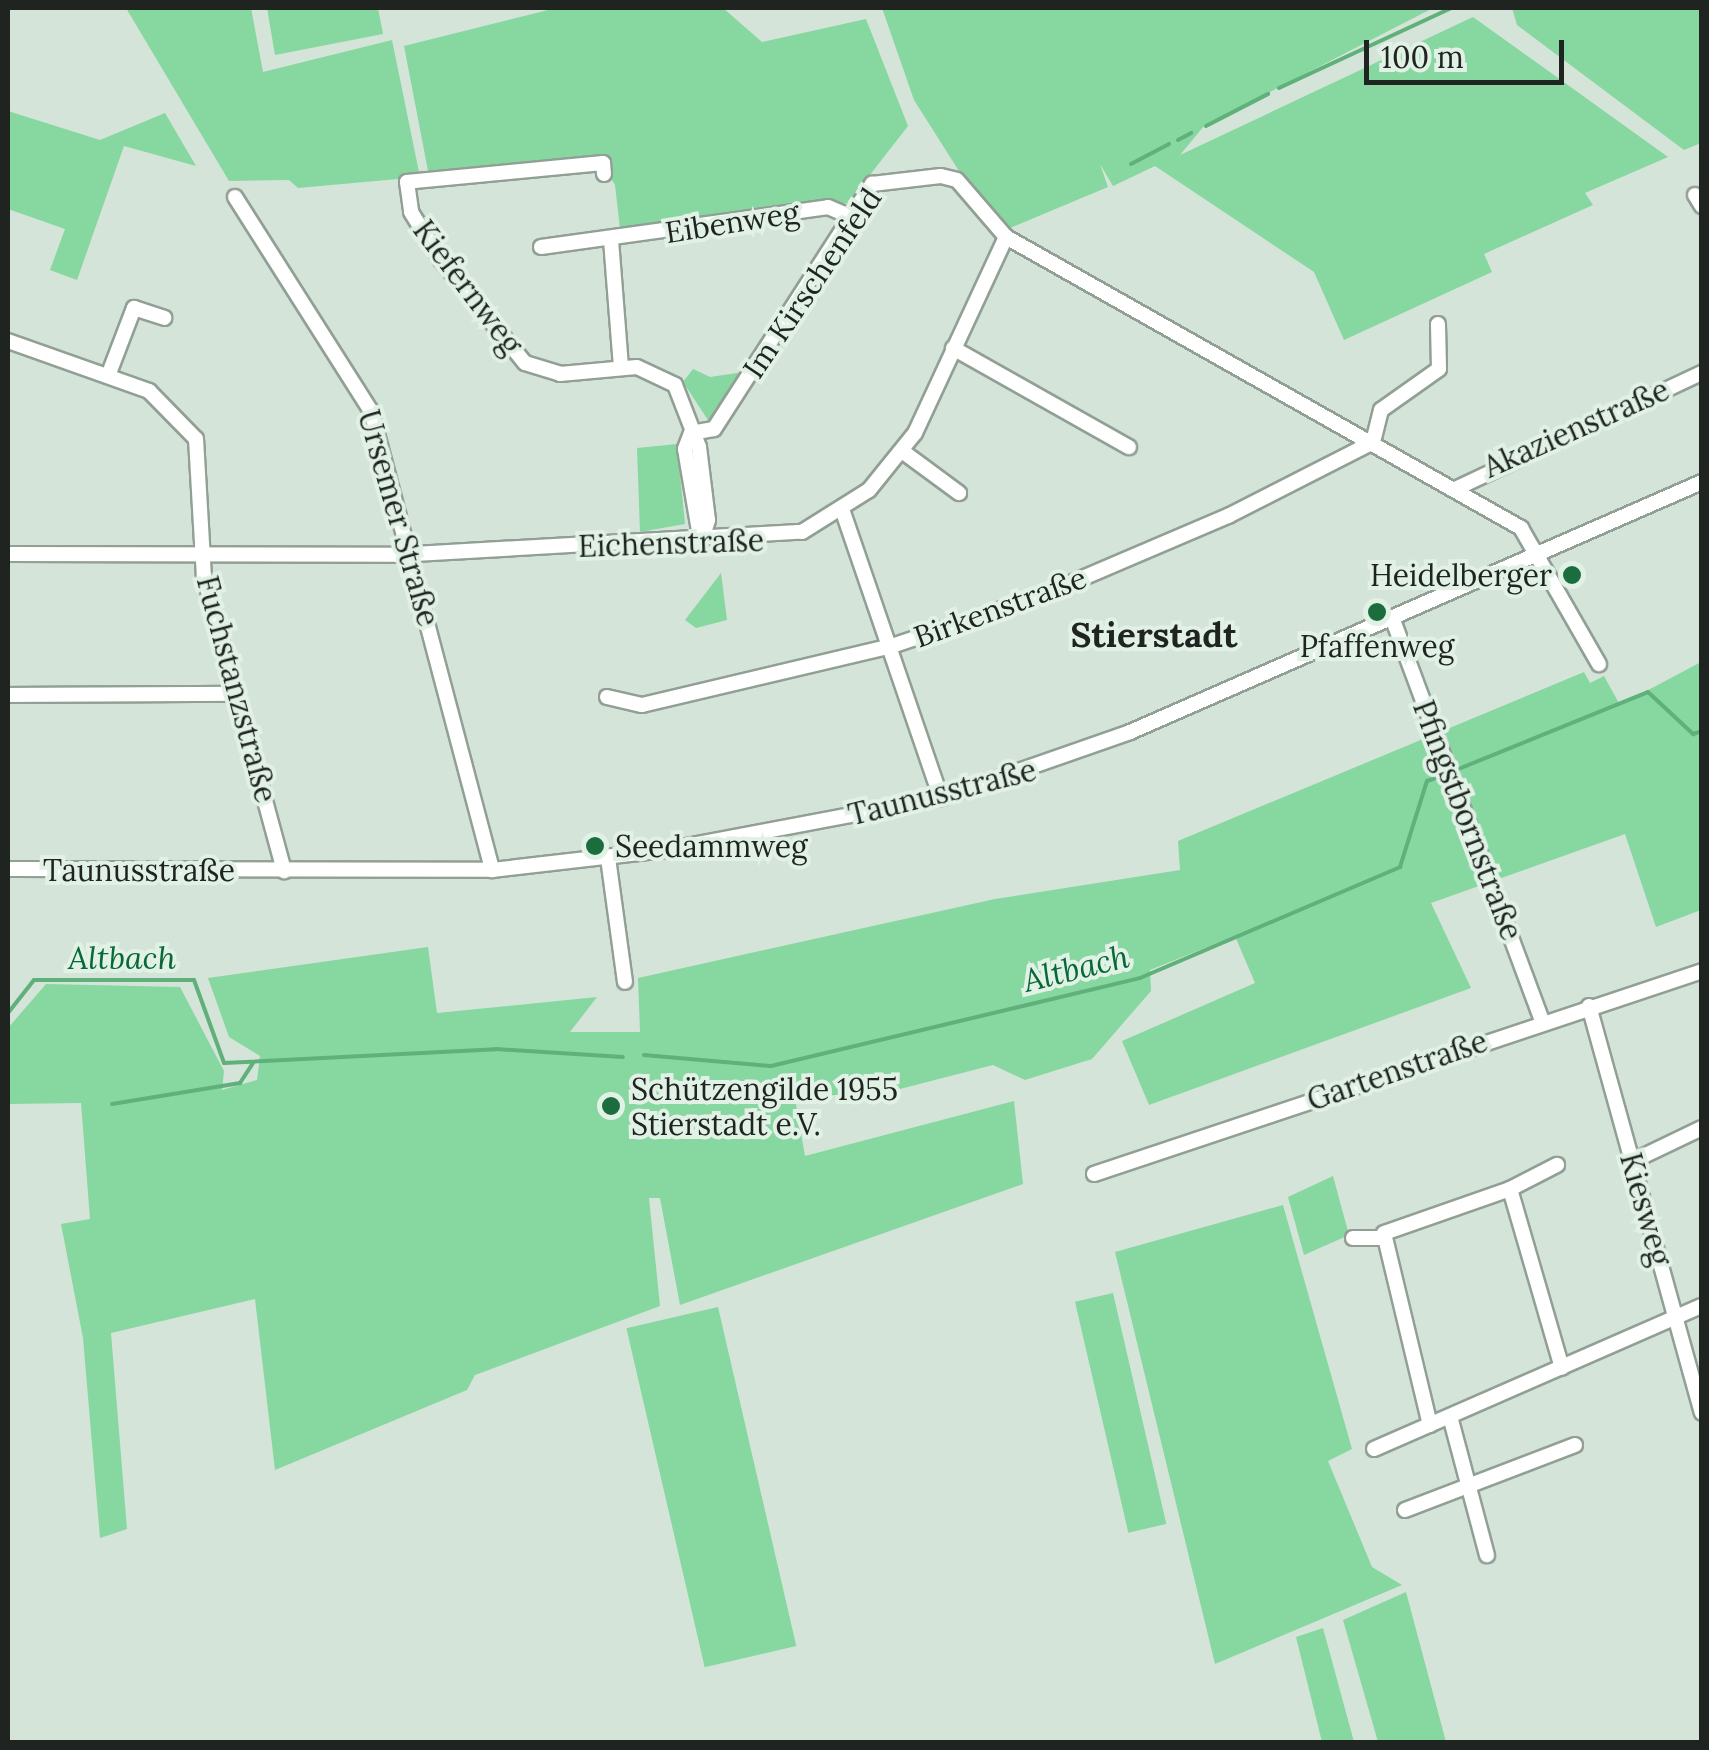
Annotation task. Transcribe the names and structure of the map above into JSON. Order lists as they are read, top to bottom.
{
  "streets": {
    "street": [
      "Eibenweg",
      "Im Kirschenfeld",
      "Kiefernweg",
      "Akazienstraße",
      "Ursemer Straße",
      "Eichenstraße",
      "Birkenstraße",
      "Fuchstanzstraße",
      "Taunusstraße",
      "Pfingstbornstraße",
      "Gartenstraße",
      "Kiesweg"
    ]
  },
  "crossings": [
    ["Eibenweg", "Im Kirschenfeld"],
    ["Im Kirschenfeld", "Kiefernweg"],
    ["Im Kirschenfeld", "Eichenstraße"],
    ["Kiefernweg", "Eichenstraße"],
    ["Ursemer Straße", "Eichenstraße"],
    ["Ursemer Straße", "Taunusstraße"],
    ["Eichenstraße", "Fuchstanzstraße"],
    ["Fuchstanzstraße", "Taunusstraße"],
    ["Taunusstraße", "Pfingstbornstraße"],
    ["Pfingstbornstraße", "Gartenstraße"],
    ["Gartenstraße", "Kiesweg"]
  ],
  "districts": ["Stierstadt"],
  "water": ["Altbach"],
  "places": [
    "Heidelberger",
    "Pfaffenweg",
    "Seedammweg",
    "Schützengilde 1955 Stierstadt e.V."
  ],
  "scale_bar": "100 m"
}
